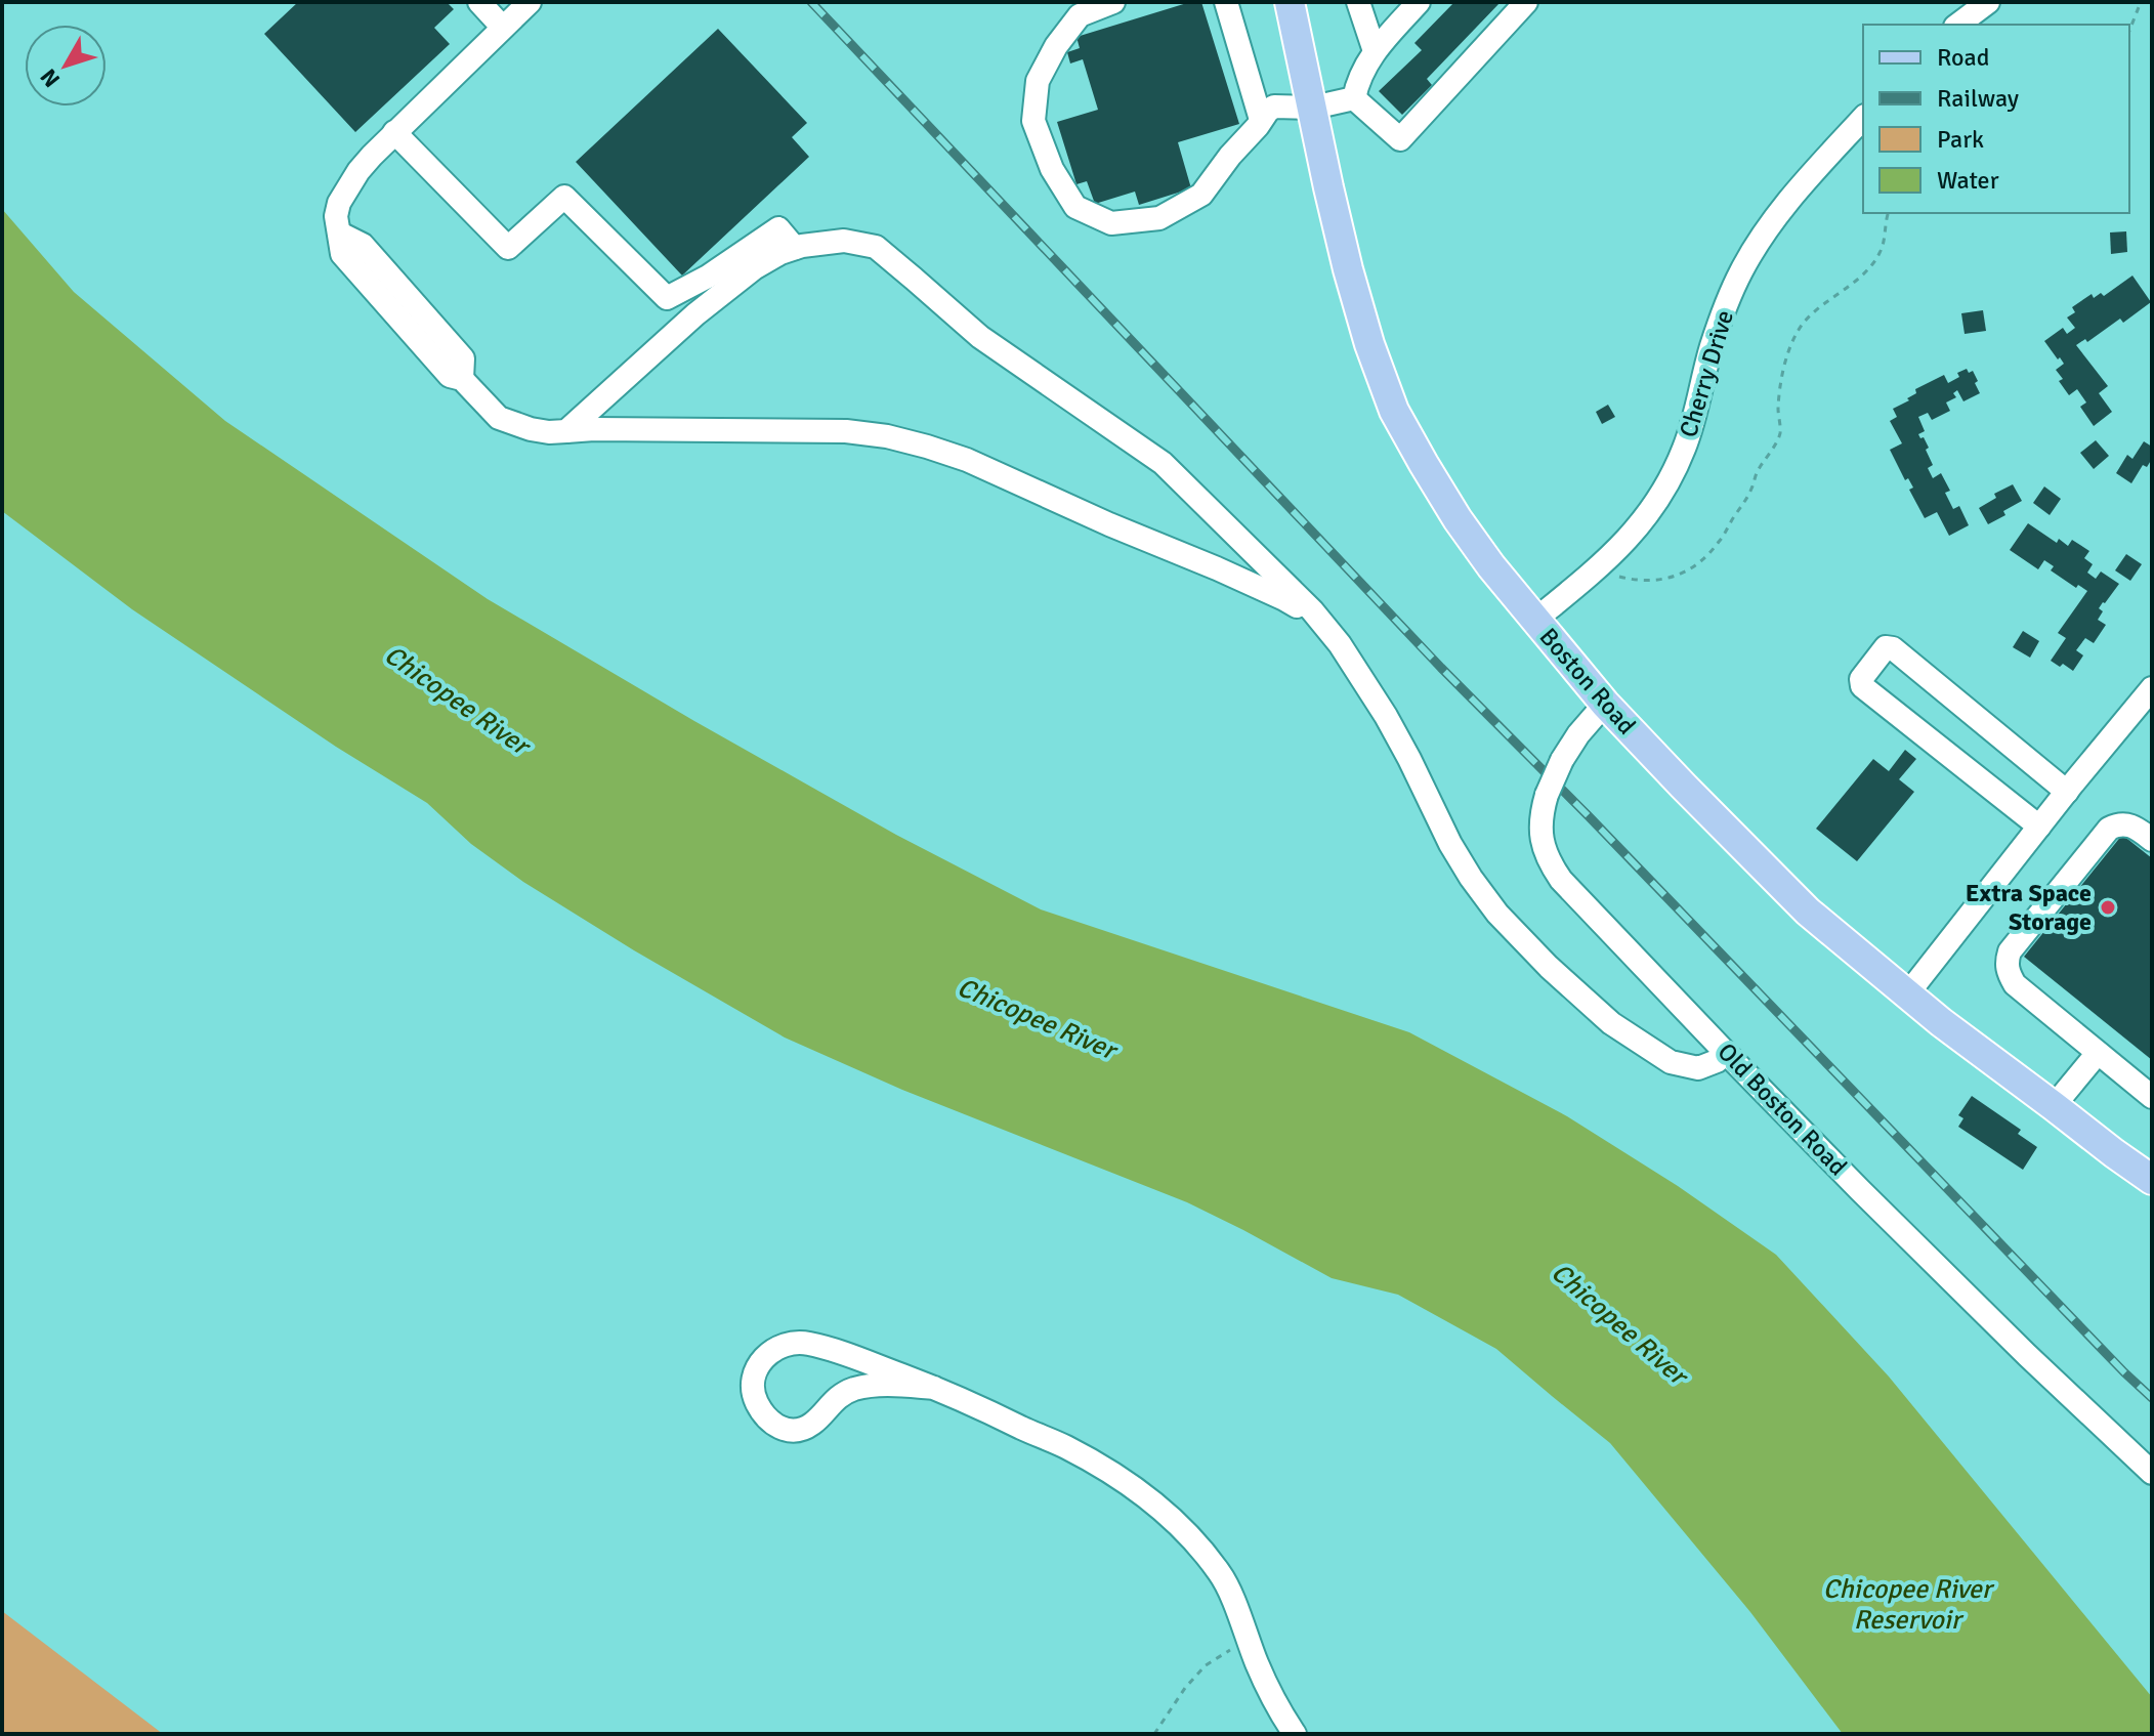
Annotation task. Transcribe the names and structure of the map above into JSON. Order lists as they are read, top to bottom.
{
  "streets": {
    "main road": ["Boston Road"],
    "street": ["Cherry Drive", "Old Boston Road"]
  },
  "crossings": [
    ["Cherry Drive", "Boston Road"],
    ["Boston Road", "Old Boston Road"]
  ],
  "water": ["Chicopee River", "Chicopee River Reservoir"],
  "places": ["Extra Space Storage"],
  "legend": [
    "Road",
    "Railway",
    "Park",
    "Water"
  ],
  "north": "bottom left"
}
